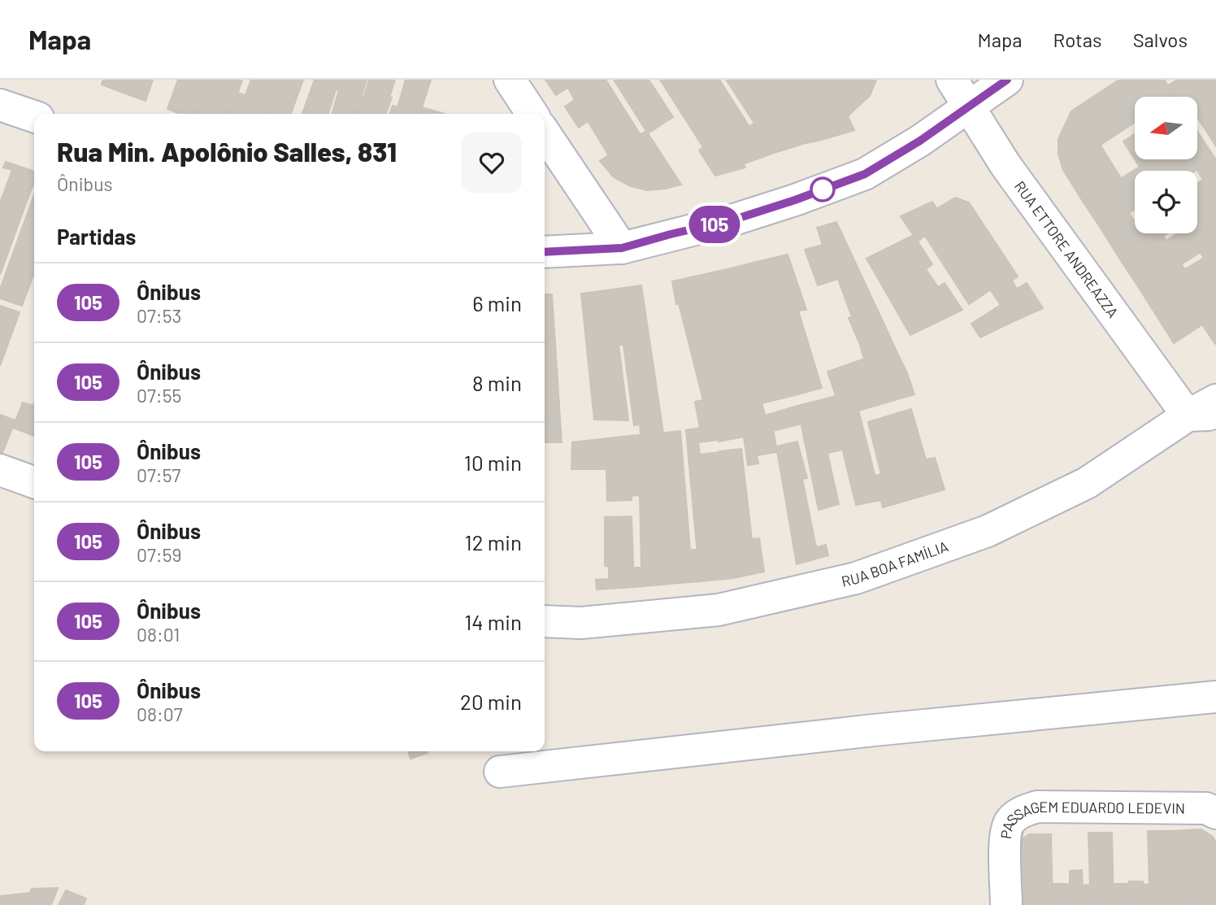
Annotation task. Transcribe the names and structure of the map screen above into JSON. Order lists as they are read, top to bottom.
{
  "streets": {
    "street": ["RUA ETTORE ANDREAZZA", "RUA BOA FAMÍLIA", "PASSAGEM EDUARDO LEDEVIN"]
  },
  "crossings": [
    ["RUA ETTORE ANDREAZZA", "RUA BOA FAMÍLIA"]
  ],
  "lines": ["bus line 105"],
  "north": "left",
  "page": {
    "header": "Mapa",
    "nav": ["Mapa", "Rotas", "Salvos"],
    "on_map": "105",
    "heading": [
      ["Rua Min. Apolônio Salles, 831", "Ônibus"],
      "Partidas"
    ],
    "list": [
      {
        "mark": "105",
        "name": "Ônibus",
        "note": "07:53",
        "value": "6 min"
      },
      {
        "mark": "105",
        "name": "Ônibus",
        "note": "07:55",
        "value": "8 min"
      },
      {
        "mark": "105",
        "name": "Ônibus",
        "note": "07:57",
        "value": "10 min"
      },
      {
        "mark": "105",
        "name": "Ônibus",
        "note": "07:59",
        "value": "12 min"
      },
      {
        "mark": "105",
        "name": "Ônibus",
        "note": "08:01",
        "value": "14 min"
      },
      {
        "mark": "105",
        "name": "Ônibus",
        "note": "08:07",
        "value": "20 min"
      }
    ]
  }
}
